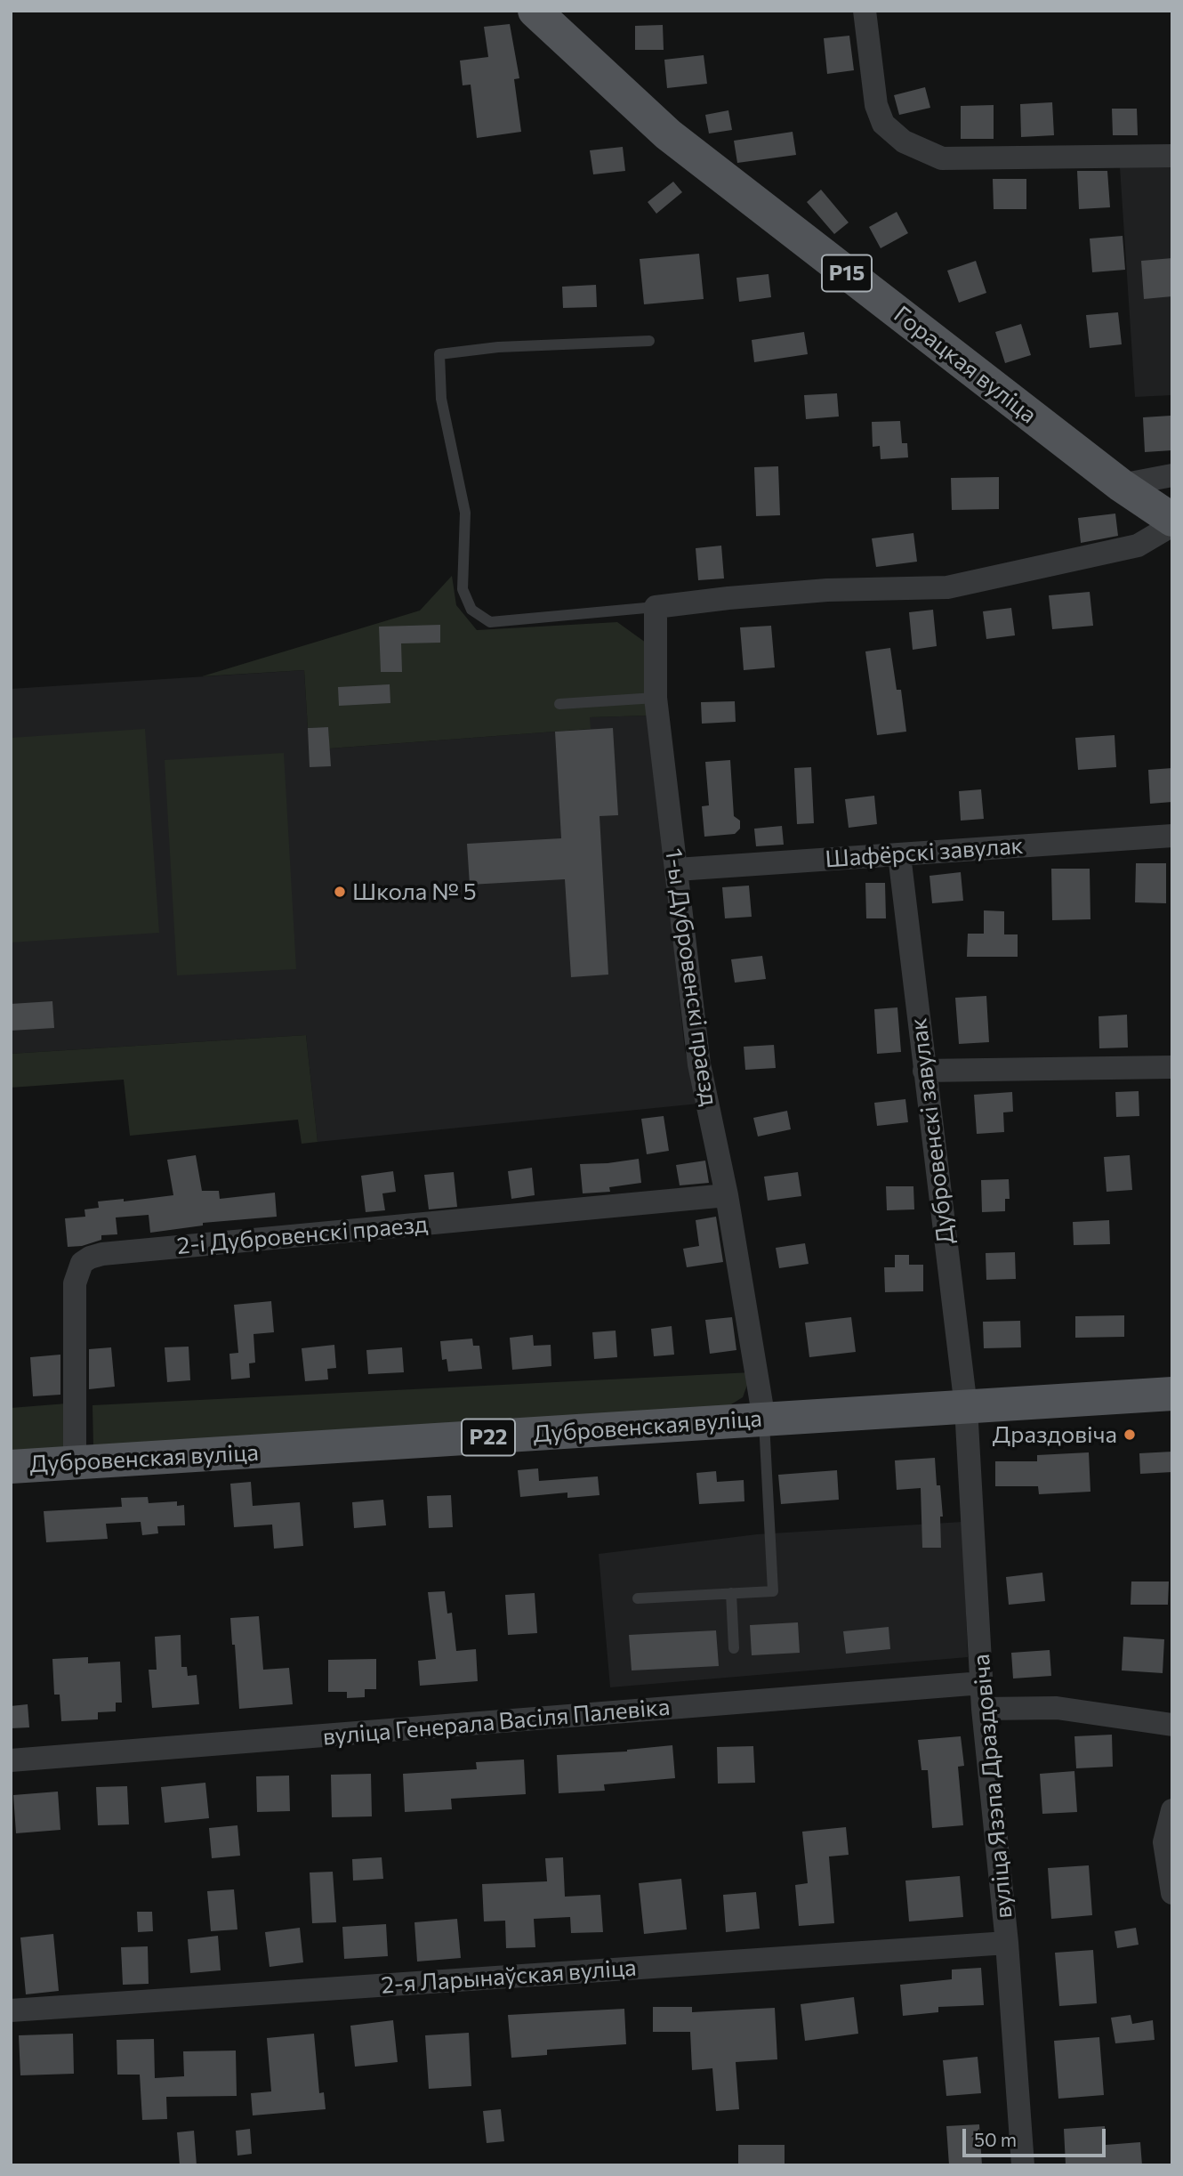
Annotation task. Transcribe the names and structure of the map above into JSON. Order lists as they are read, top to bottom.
{
  "streets": {
    "main road": [
      "Р15",
      "Горацкая вуліца",
      "Дубровенская вуліца",
      "Р22"
    ],
    "street": [
      "Шафёрскі завулак",
      "1-ы Дубровенскі праезд",
      "Дубровенскі завулак",
      "2-і Дубровенскі праезд",
      "вуліца Генерала Васіля Палевіка",
      "вуліца Язэпа Драздовіча",
      "2-я Ларынаўская вуліца"
    ]
  },
  "crossings": [
    ["Шафёрскі завулак", "1-ы Дубровенскі праезд"],
    ["Шафёрскі завулак", "Дубровенскі завулак"],
    ["1-ы Дубровенскі праезд", "2-і Дубровенскі праезд"],
    ["1-ы Дубровенскі праезд", "Дубровенская вуліца"],
    ["Дубровенскі завулак", "Дубровенская вуліца"],
    ["Дубровенскі завулак", "вуліца Язэпа Драздовіча"],
    ["2-і Дубровенскі праезд", "Дубровенская вуліца"],
    ["Дубровенская вуліца", "вуліца Язэпа Драздовіча"],
    ["вуліца Генерала Васіля Палевіка", "вуліца Язэпа Драздовіча"],
    ["вуліца Язэпа Драздовіча", "2-я Ларынаўская вуліца"]
  ],
  "places": ["Школа № 5", "Драздовіча"],
  "scale_bar": "50 m"
}
